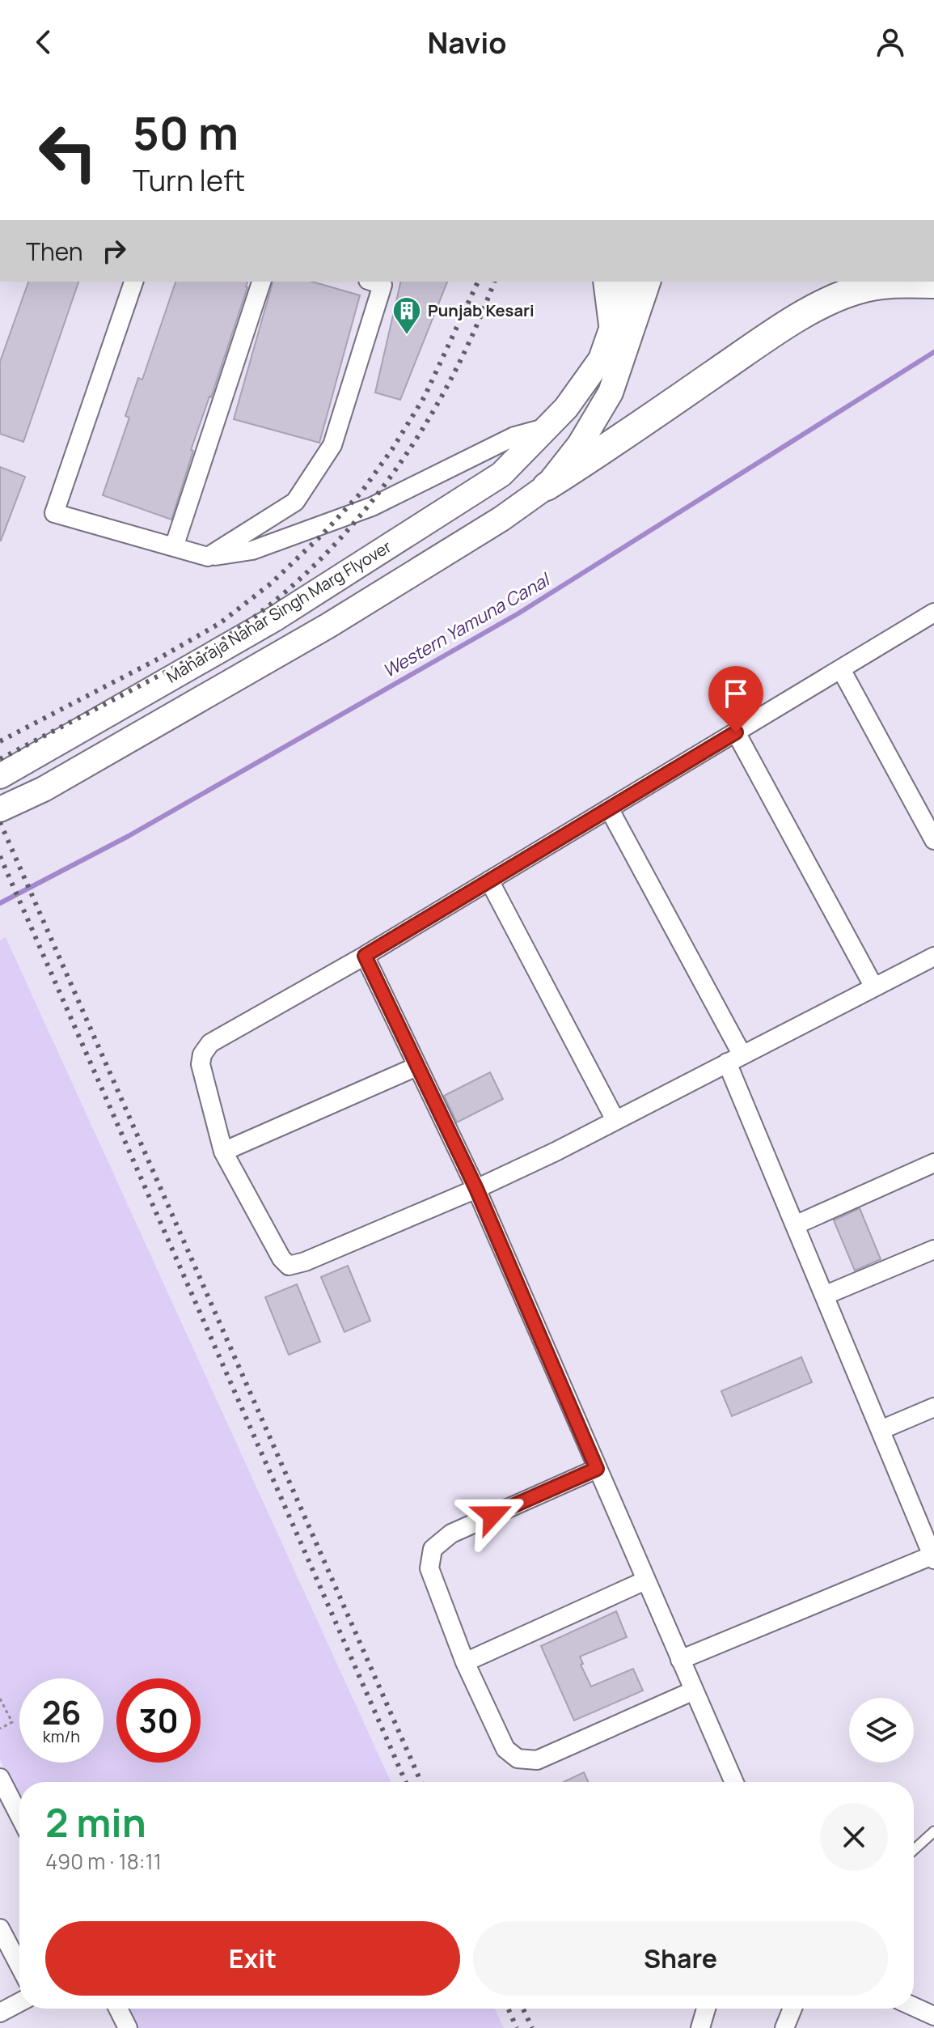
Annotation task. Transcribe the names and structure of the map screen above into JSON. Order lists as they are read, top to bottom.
{
  "streets": {
    "main road": ["Maharaja Nahar Singh Marg Flyover"]
  },
  "water": ["Western Yamuna Canal"],
  "places": {
    "building": ["Punjab Kesari"]
  },
  "page": {
    "header": "Navio",
    "turn": ["50 m", "Turn left"],
    "then": "Then",
    "speed": "26 km/h",
    "limit": "30",
    "heading": ["2 min", "490 m · 18:11"],
    "buttons": ["Exit", "Share"]
  }
}
